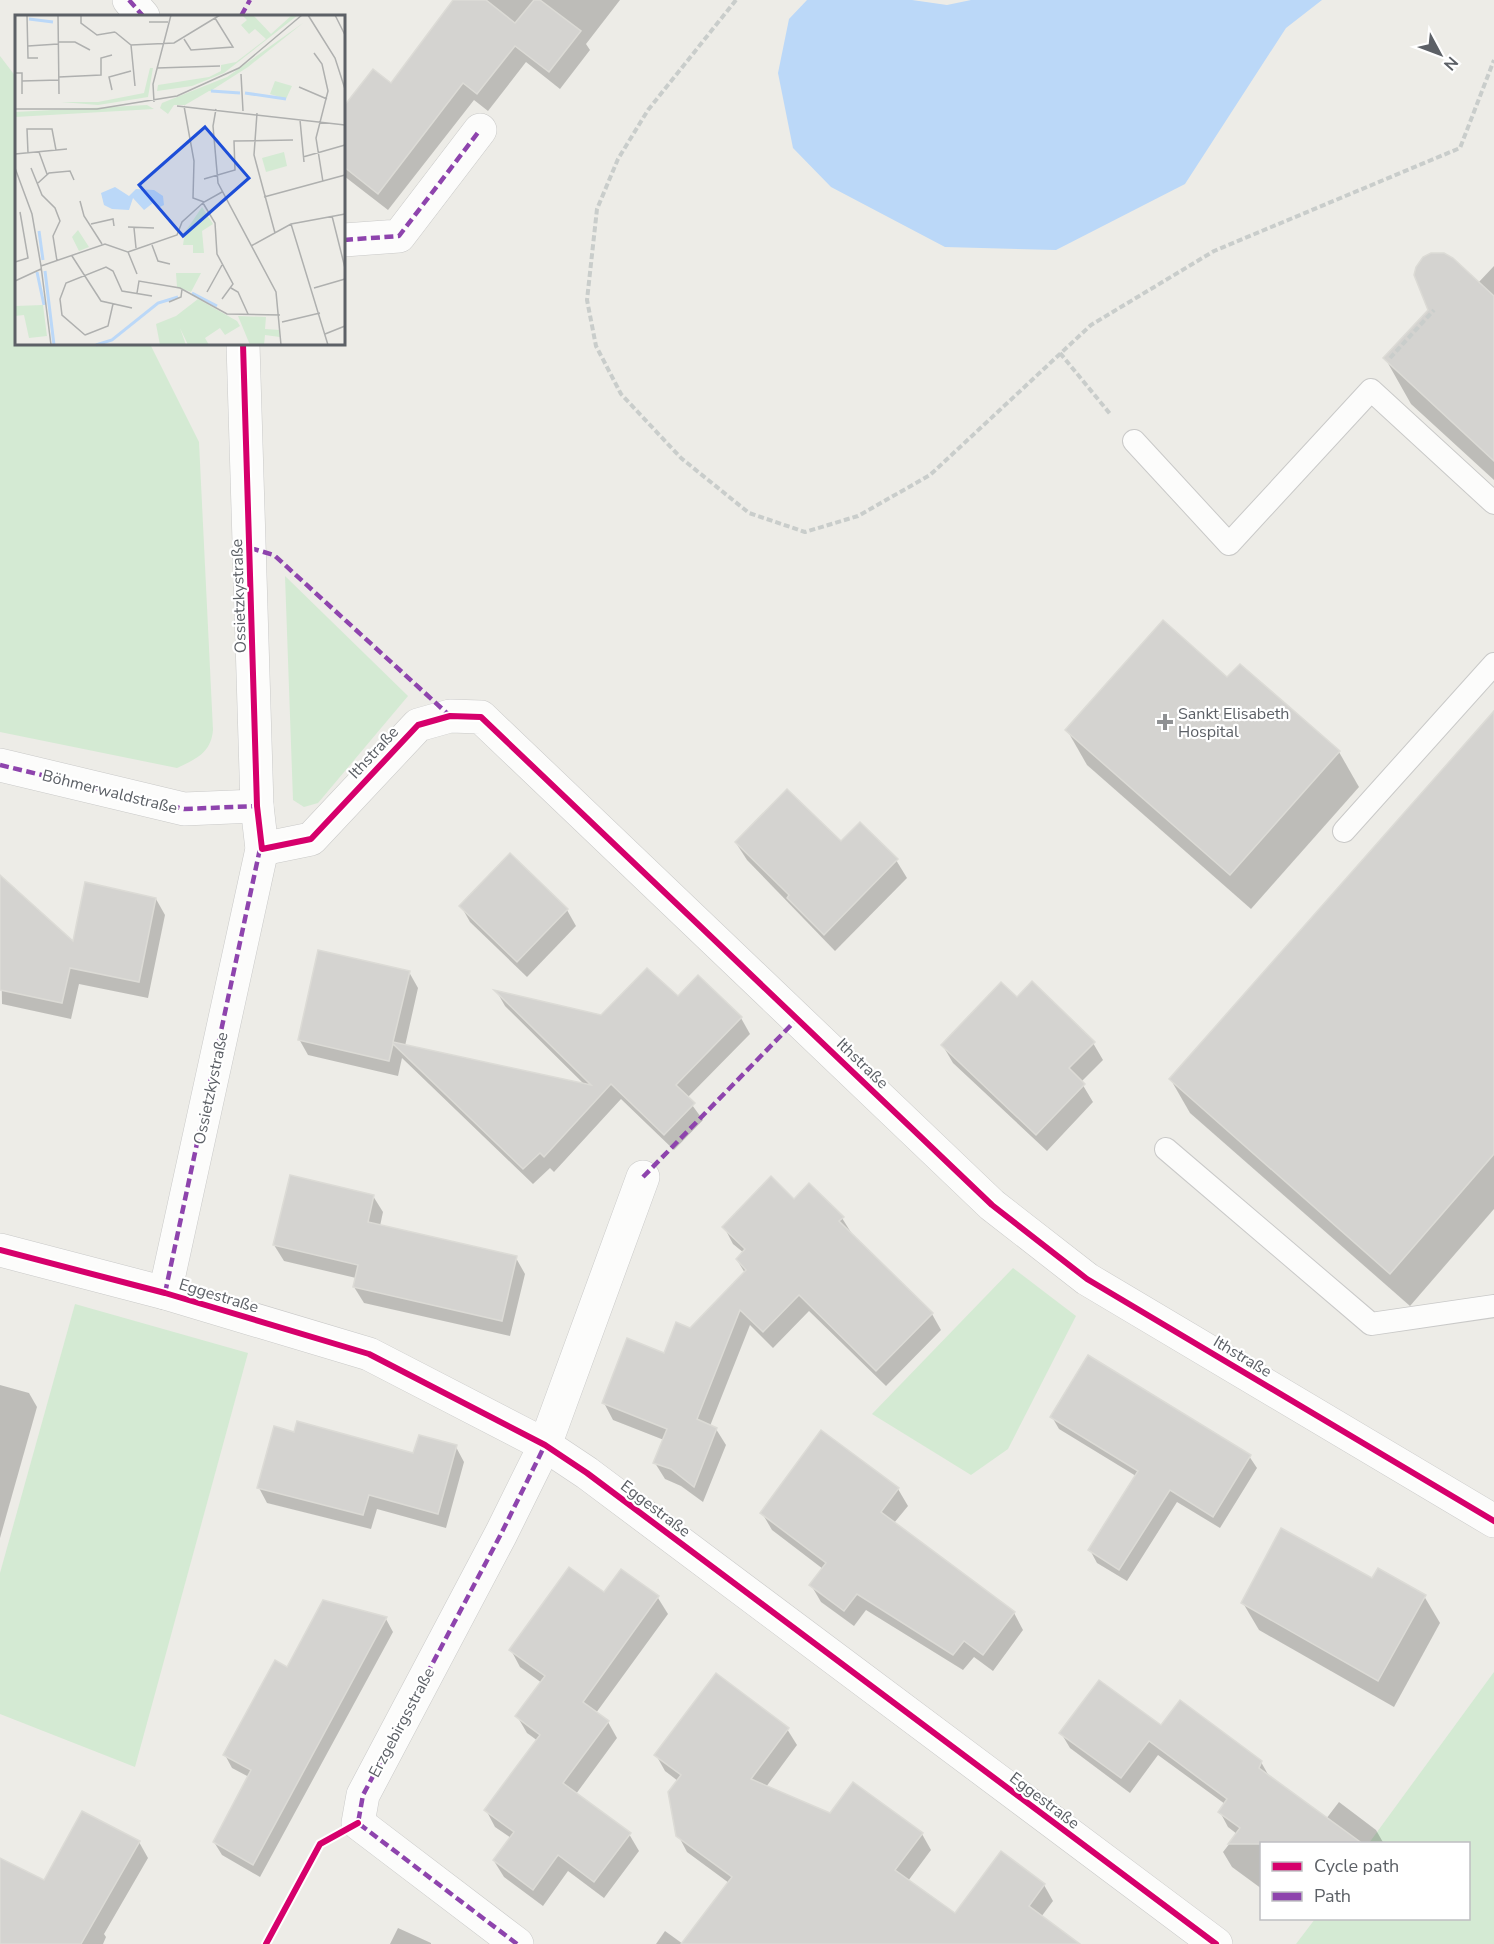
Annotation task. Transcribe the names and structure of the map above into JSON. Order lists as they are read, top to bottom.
{
  "streets": {
    "street": [
      "Ossietzkystraße",
      "Ithstraße",
      "Böhmerwaldstraße",
      "Eggestraße",
      "Erzgebirgsstraße"
    ]
  },
  "crossings": [
    ["Ossietzkystraße", "Ithstraße"],
    ["Ossietzkystraße", "Böhmerwaldstraße"],
    ["Ossietzkystraße", "Eggestraße"],
    ["Eggestraße", "Erzgebirgsstraße"]
  ],
  "places": {
    "health": ["Sankt Elisabeth Hospital"]
  },
  "legend": ["Cycle path", "Path"],
  "north": "bottom right"
}
